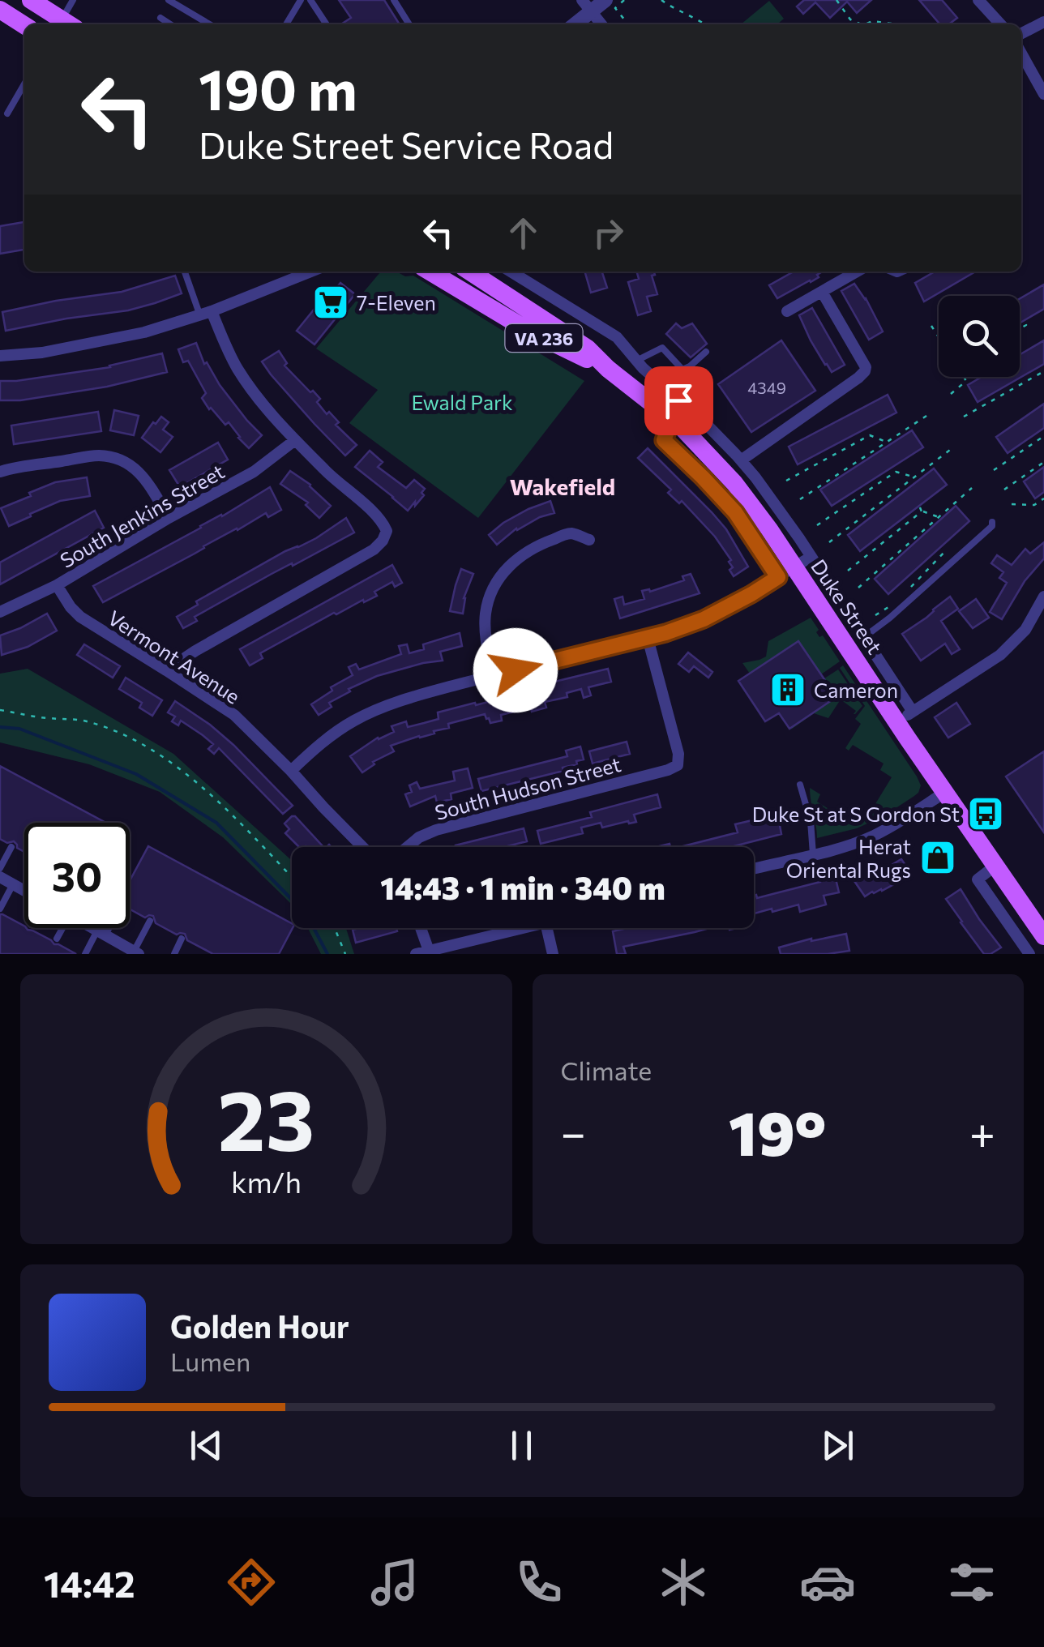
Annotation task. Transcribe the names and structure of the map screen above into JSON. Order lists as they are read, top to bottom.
{
  "streets": {
    "main road": ["VA 236", "Duke Street"],
    "street": ["South Jenkins Street", "Vermont Avenue", "South Hudson Street"]
  },
  "crossings": [
    ["South Jenkins Street", "Vermont Avenue"]
  ],
  "districts": ["Wakefield"],
  "parks": ["Ewald Park"],
  "places": {
    "supermarket": ["7-Eleven"],
    "building": ["Cameron"],
    "bus stop": ["Duke St at S Gordon St"],
    "shop": ["Herat Oriental Rugs"]
  },
  "house_numbers": ["4349"],
  "page": {
    "turn": ["190 m", "Duke Street Service Road"],
    "limit": "30",
    "trip": "14:43 · 1 min · 340 m",
    "tile": "Climate",
    "heat": ["−", "19°", "+"],
    "song": ["Golden Hour", "Lumen"],
    "tabs": "14:42",
    "gauge": ["23", "km/h"]
  }
}
